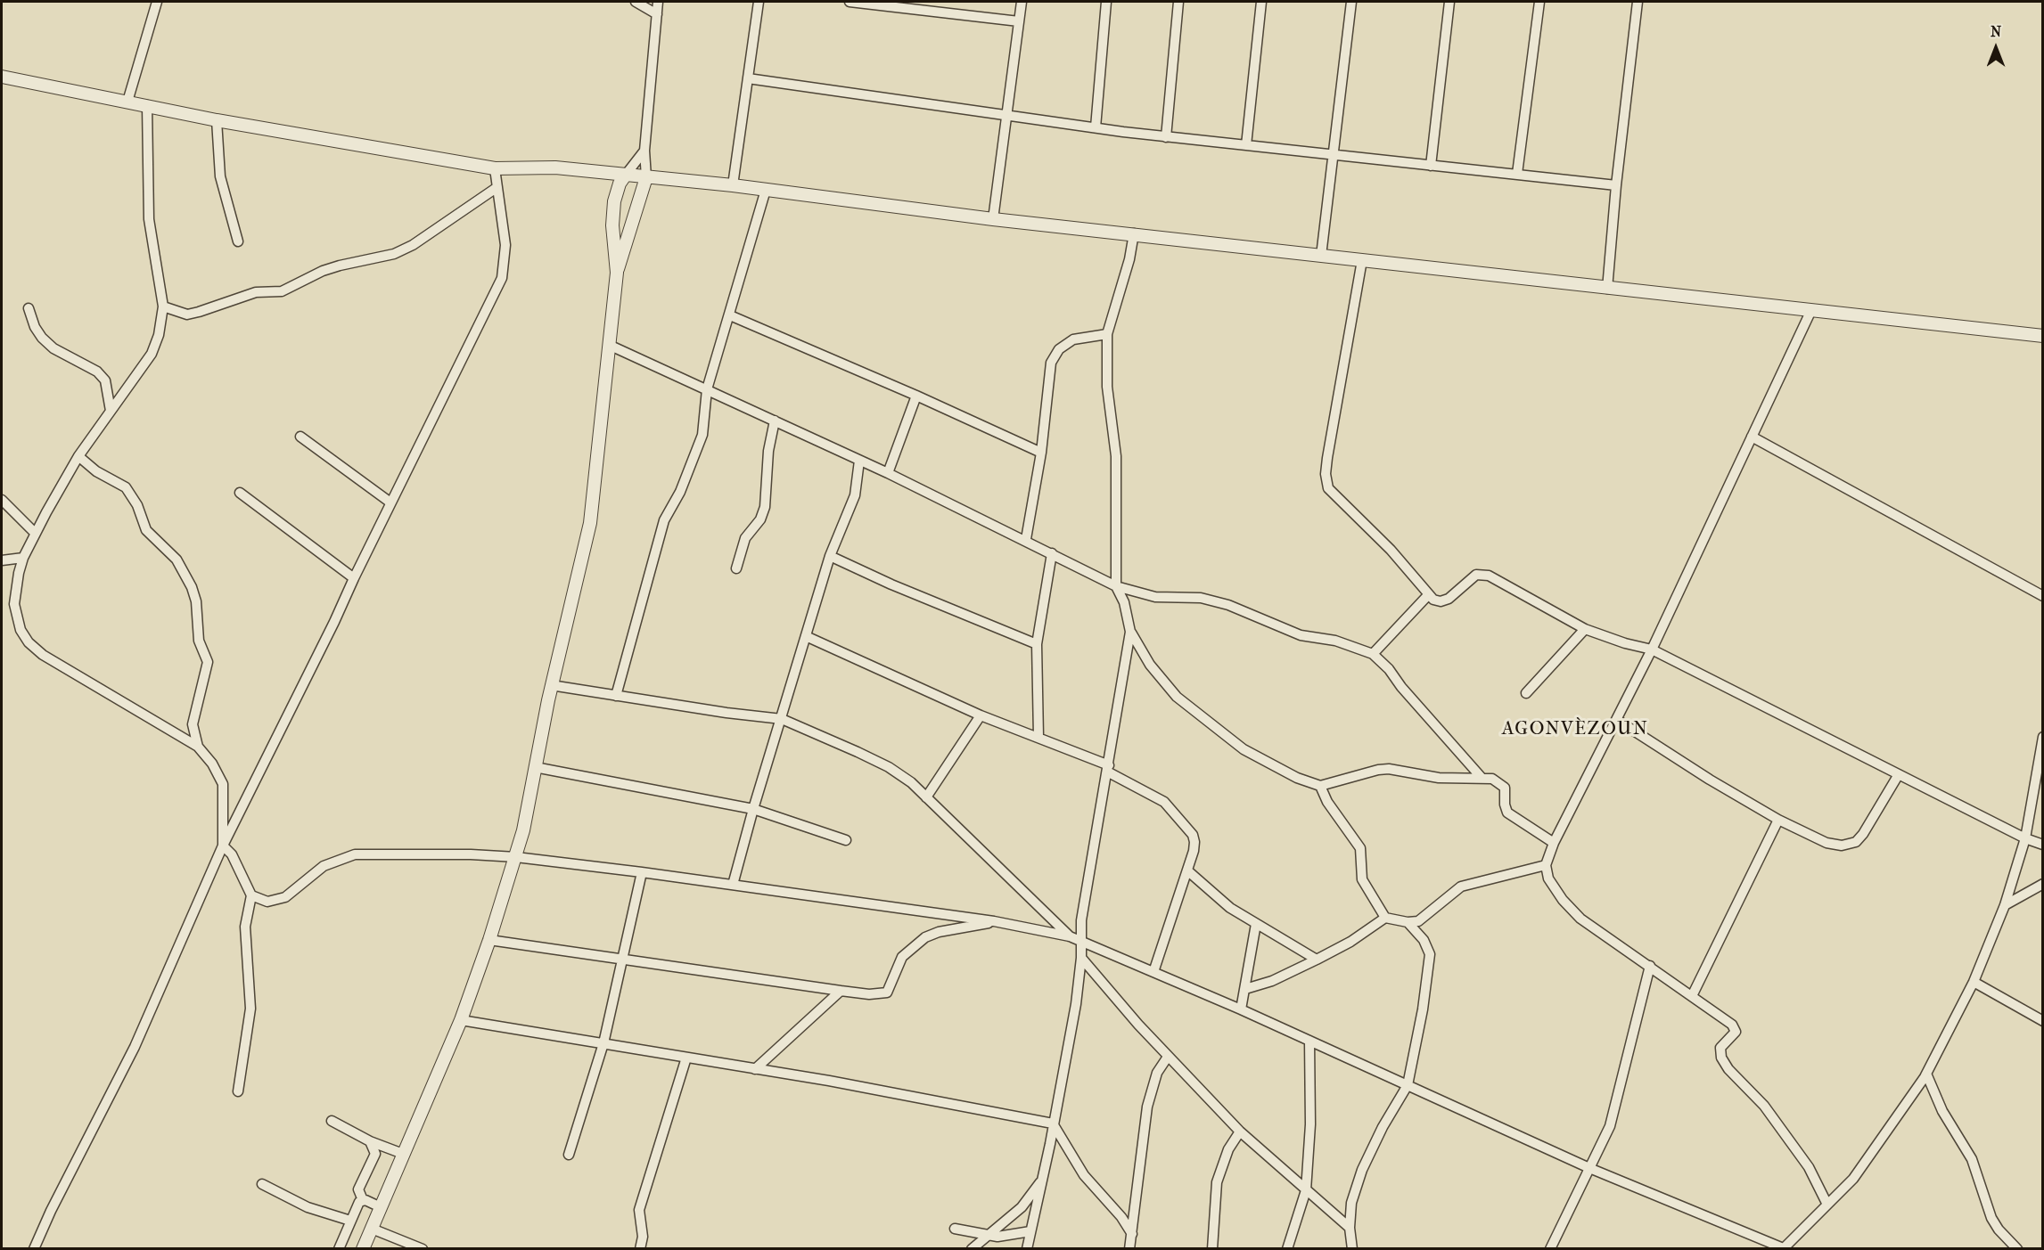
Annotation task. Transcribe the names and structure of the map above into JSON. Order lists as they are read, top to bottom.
{
  "districts": ["AGONVÈZOUN"],
  "north": "top"
}
